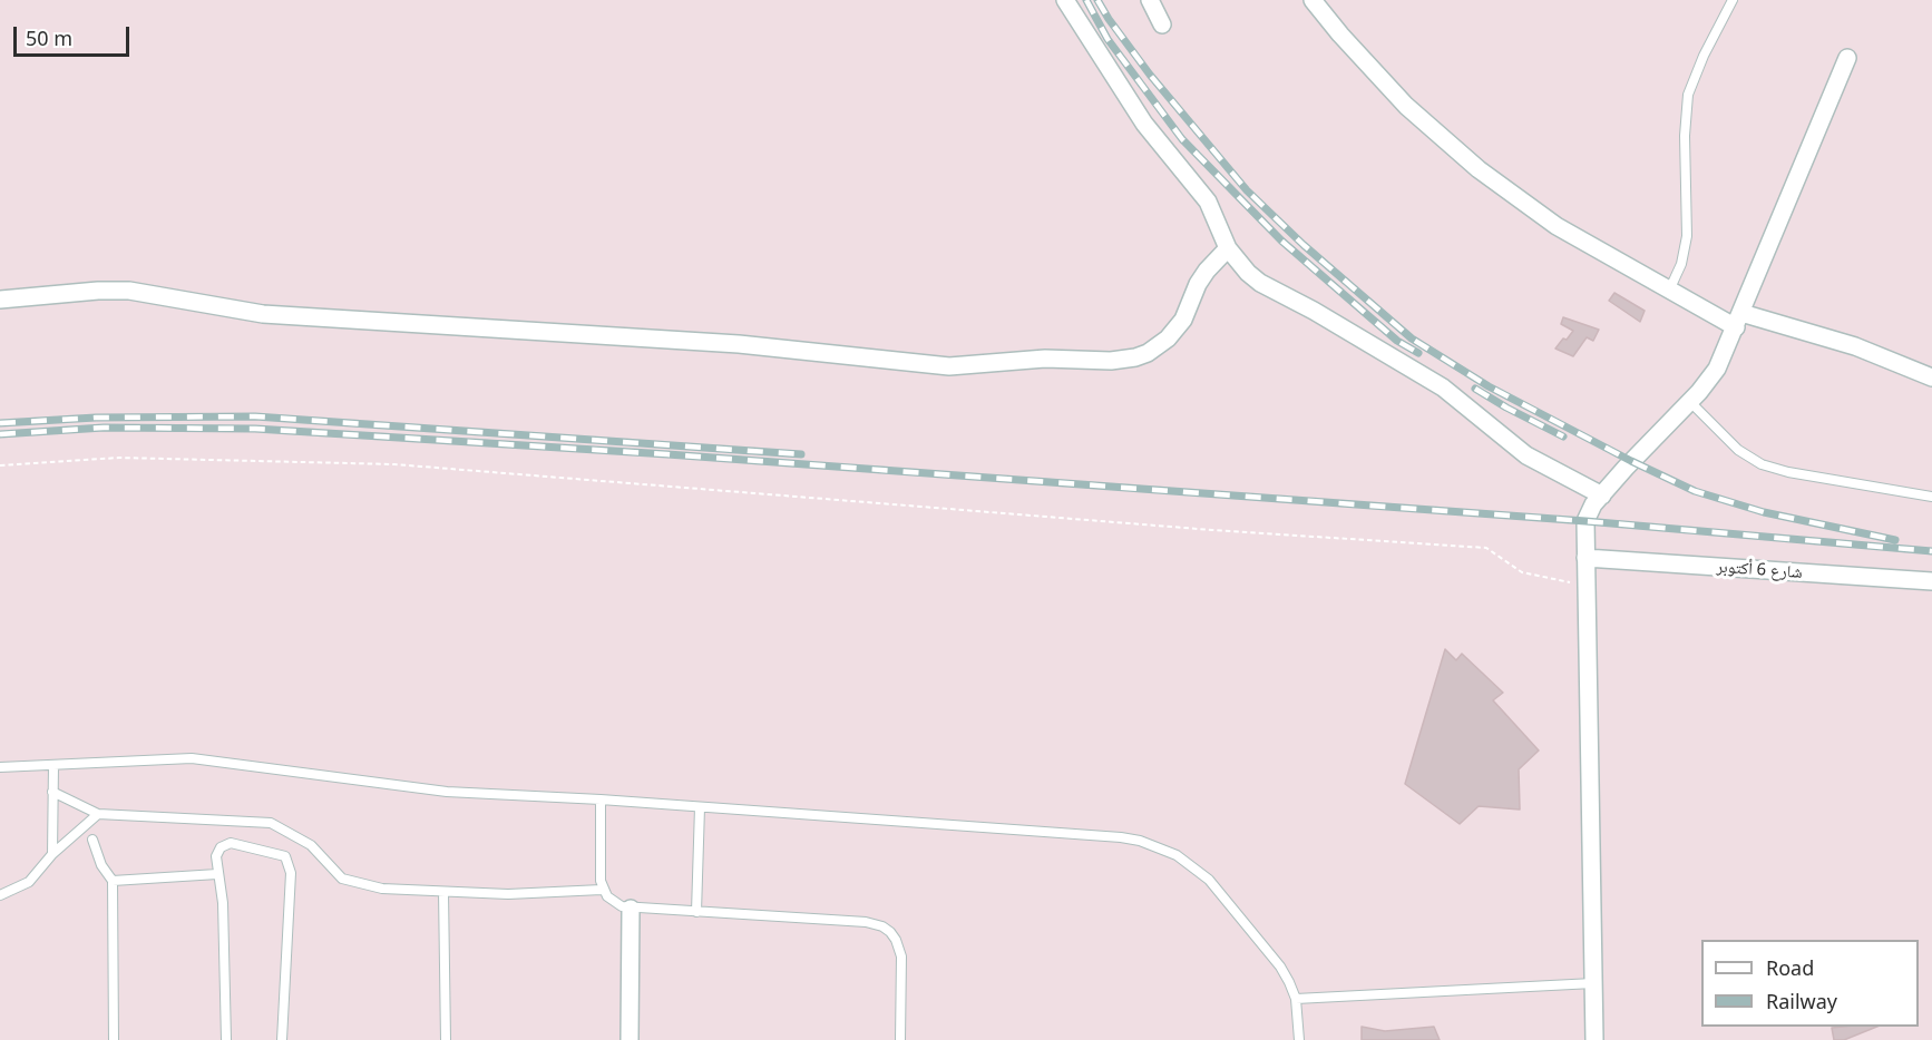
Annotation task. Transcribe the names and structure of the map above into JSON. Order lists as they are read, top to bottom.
{
  "streets": {
    "street": ["شارع 6 أكتوبر"]
  },
  "legend": ["Road", "Railway"],
  "scale_bar": "50 m"
}
